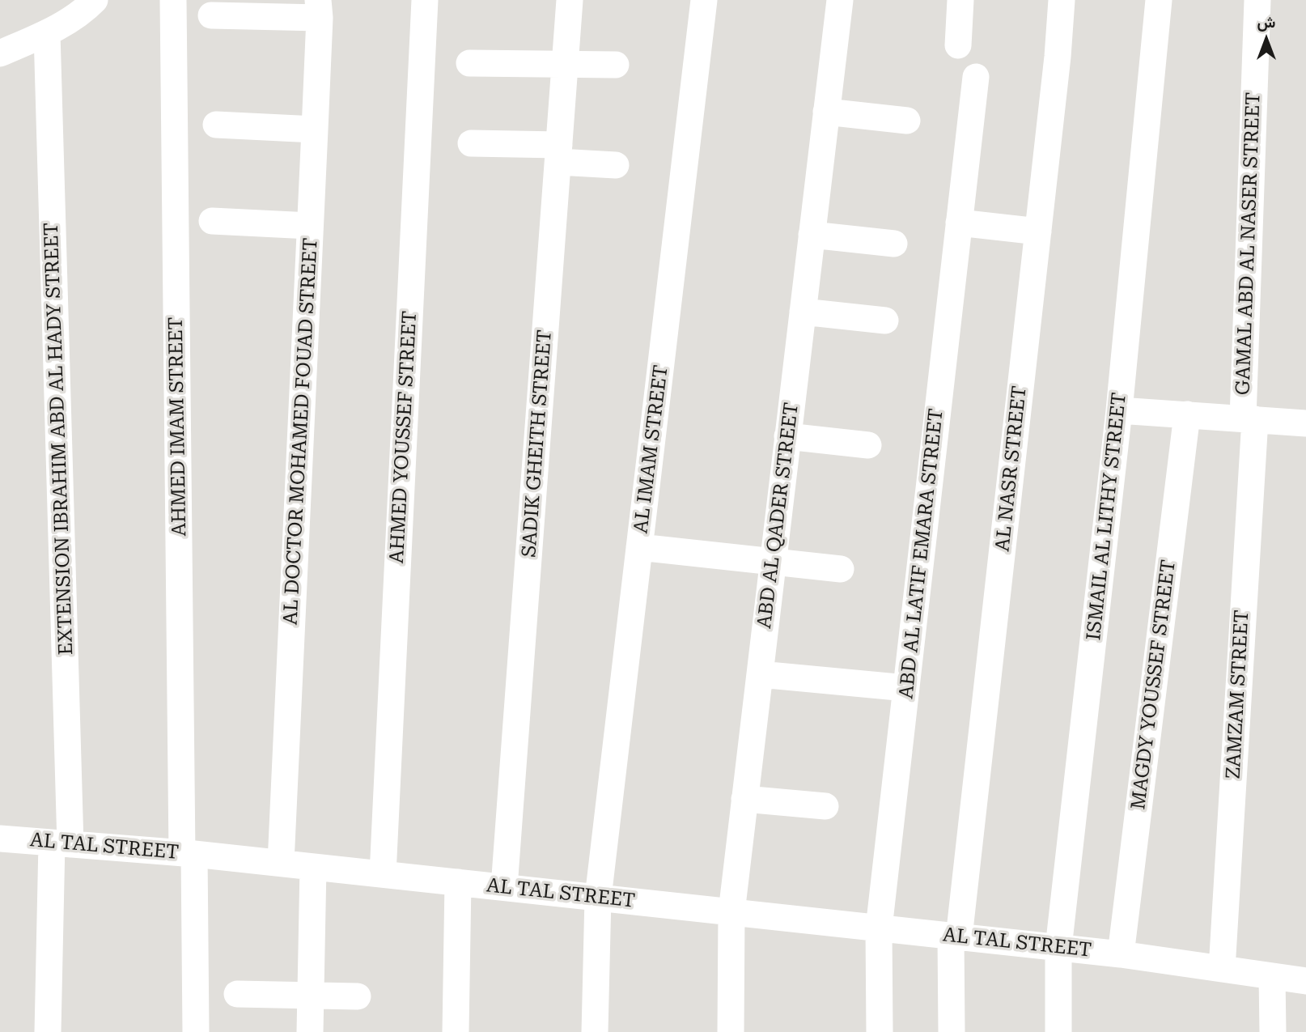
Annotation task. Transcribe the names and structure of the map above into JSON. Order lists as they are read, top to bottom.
{
  "streets": {
    "street": [
      "GAMAL ABD AL NASER STREET",
      "AHMED IMAM STREET",
      "AL DOCTOR MOHAMED FOUAD STREET",
      "AHMED YOUSSEF STREET",
      "EXTENSION IBRAHIM ABD AL HADY STREET",
      "SADIK GHEITH STREET",
      "AL IMAM STREET",
      "AL NASR STREET",
      "ABD AL QADER STREET",
      "ISMAIL AL LITHY STREET",
      "ABD AL LATIF EMARA STREET",
      "MAGDY YOUSSEF STREET",
      "ZAMZAM STREET",
      "AL TAL STREET"
    ]
  },
  "crossings": [
    ["GAMAL ABD AL NASER STREET", "ZAMZAM STREET"],
    ["AHMED IMAM STREET", "AL TAL STREET"],
    ["AL DOCTOR MOHAMED FOUAD STREET", "AL TAL STREET"],
    ["AHMED YOUSSEF STREET", "AL TAL STREET"],
    ["EXTENSION IBRAHIM ABD AL HADY STREET", "AL TAL STREET"],
    ["SADIK GHEITH STREET", "AL TAL STREET"],
    ["AL IMAM STREET", "AL TAL STREET"],
    ["AL NASR STREET", "AL TAL STREET"],
    ["ABD AL QADER STREET", "AL TAL STREET"],
    ["ISMAIL AL LITHY STREET", "AL TAL STREET"],
    ["ABD AL LATIF EMARA STREET", "AL TAL STREET"],
    ["MAGDY YOUSSEF STREET", "AL TAL STREET"],
    ["ZAMZAM STREET", "AL TAL STREET"]
  ],
  "north": "top"
}
